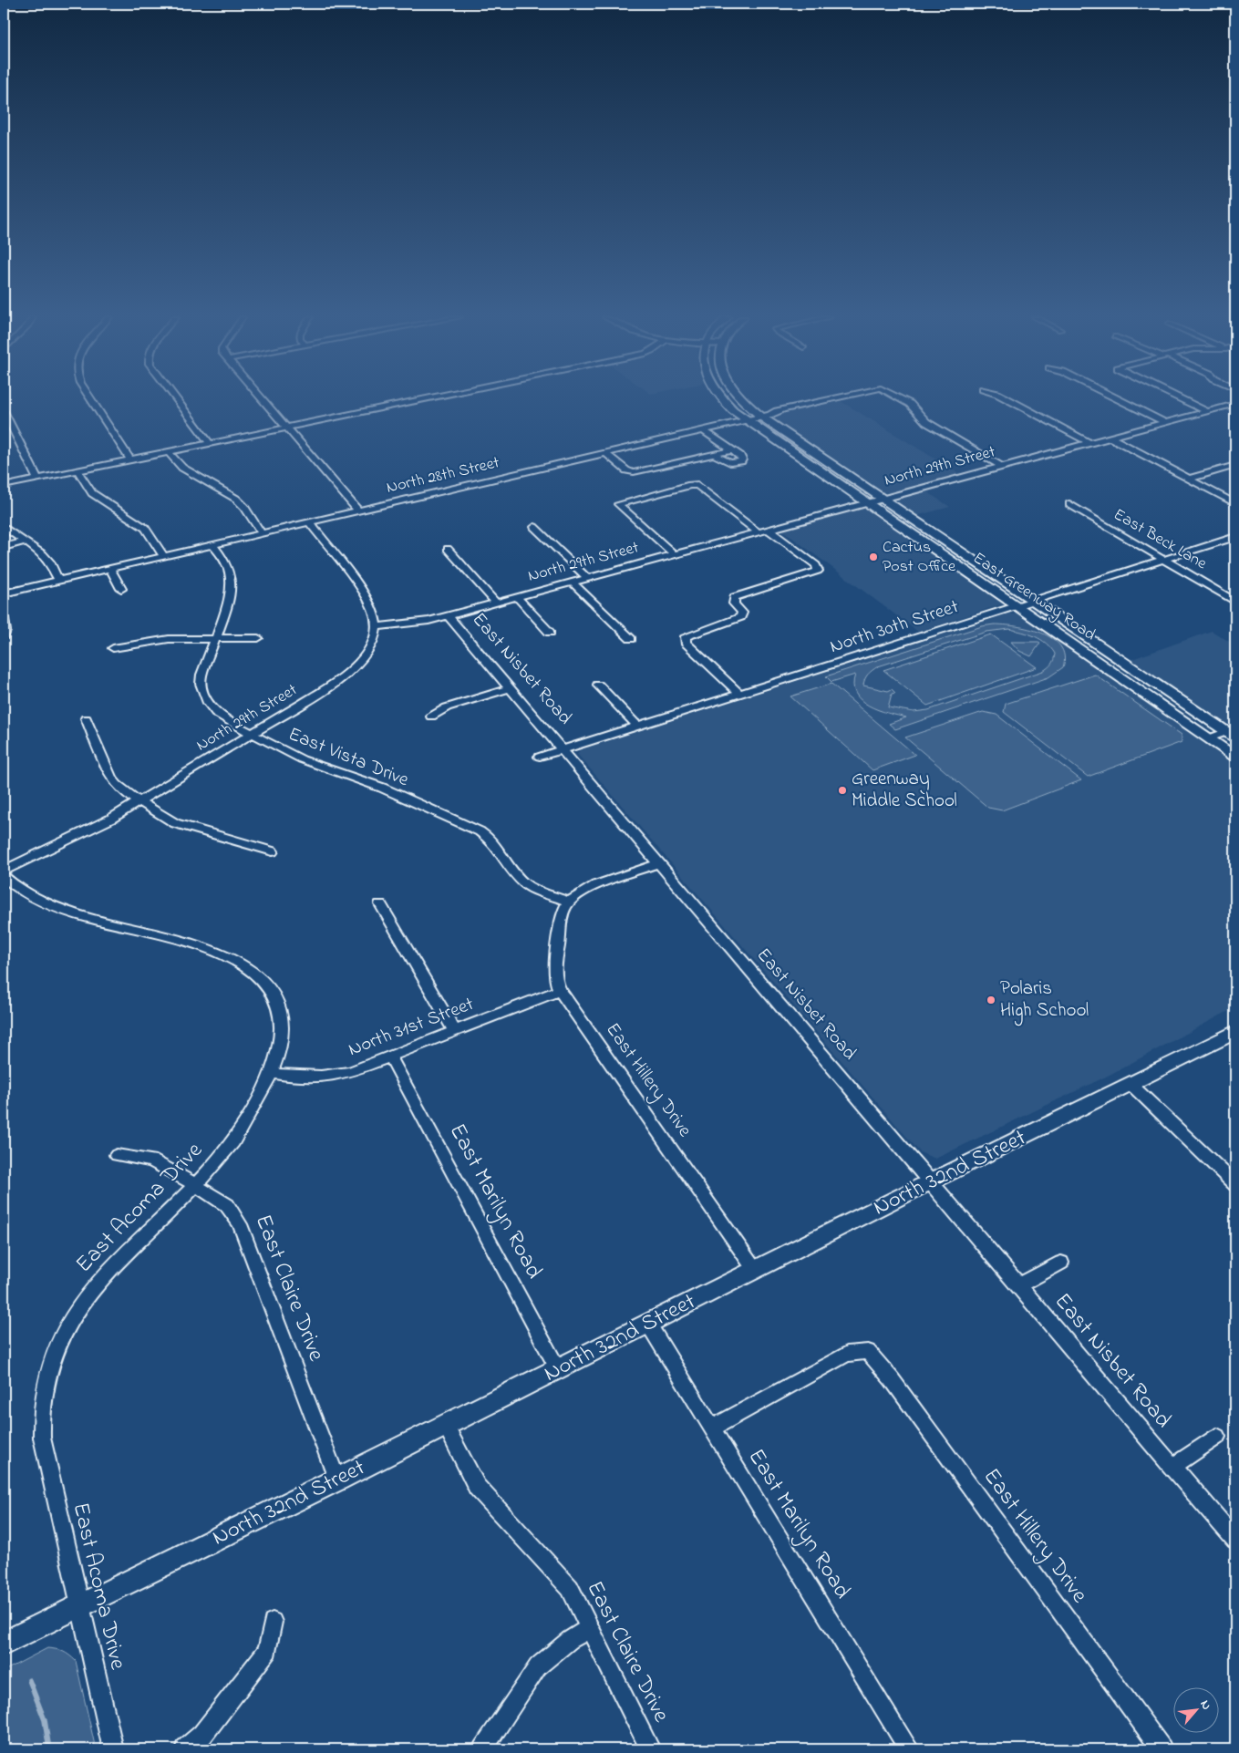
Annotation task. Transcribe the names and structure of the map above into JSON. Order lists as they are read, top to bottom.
{
  "streets": {
    "main road": ["East Greenway Road", "North 32nd Street"],
    "street": [
      "North 29th Street",
      "North 28th Street",
      "East Beck Lane",
      "North 30th Street",
      "East Nisbet Road",
      "East Vista Drive",
      "North 31st Street",
      "East Hillery Drive",
      "East Marilyn Road",
      "East Acoma Drive",
      "East Claire Drive"
    ]
  },
  "crossings": [
    ["North 29th Street", "North 28th Street"],
    ["North 29th Street", "East Greenway Road"],
    ["North 29th Street", "East Nisbet Road"],
    ["North 29th Street", "East Vista Drive"],
    ["North 28th Street", "East Greenway Road"],
    ["North 28th Street", "East Vista Drive"],
    ["East Beck Lane", "North 30th Street"],
    ["East Greenway Road", "North 30th Street"],
    ["North 30th Street", "East Nisbet Road"],
    ["East Nisbet Road", "North 32nd Street"],
    ["East Vista Drive", "East Hillery Drive"],
    ["North 31st Street", "East Hillery Drive"],
    ["North 31st Street", "East Marilyn Road"],
    ["North 31st Street", "East Acoma Drive"],
    ["East Hillery Drive", "North 32nd Street"],
    ["East Hillery Drive", "East Marilyn Road"],
    ["North 32nd Street", "East Marilyn Road"],
    ["North 32nd Street", "East Acoma Drive"],
    ["North 32nd Street", "East Claire Drive"],
    ["East Acoma Drive", "East Claire Drive"]
  ],
  "places": ["Cactus Post Office", "Greenway Middle School", "Polaris High School"],
  "north": "top right"
}
